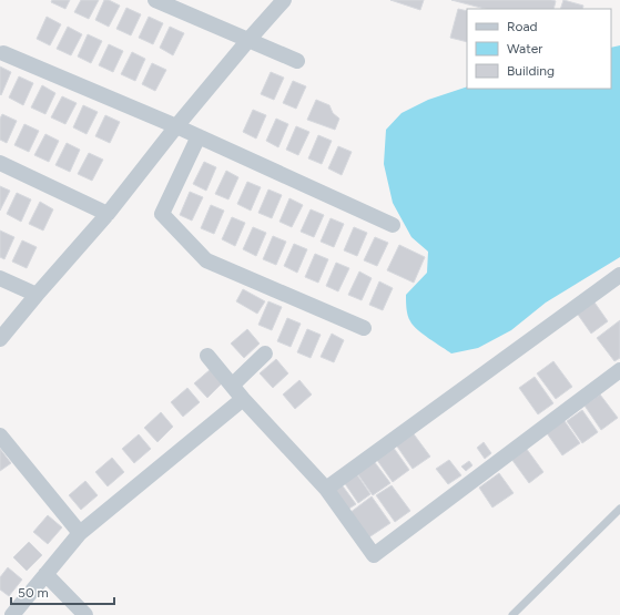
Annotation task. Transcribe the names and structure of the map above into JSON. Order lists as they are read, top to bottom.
{
  "legend": ["Road", "Water", "Building"],
  "scale_bar": "50 m"
}
